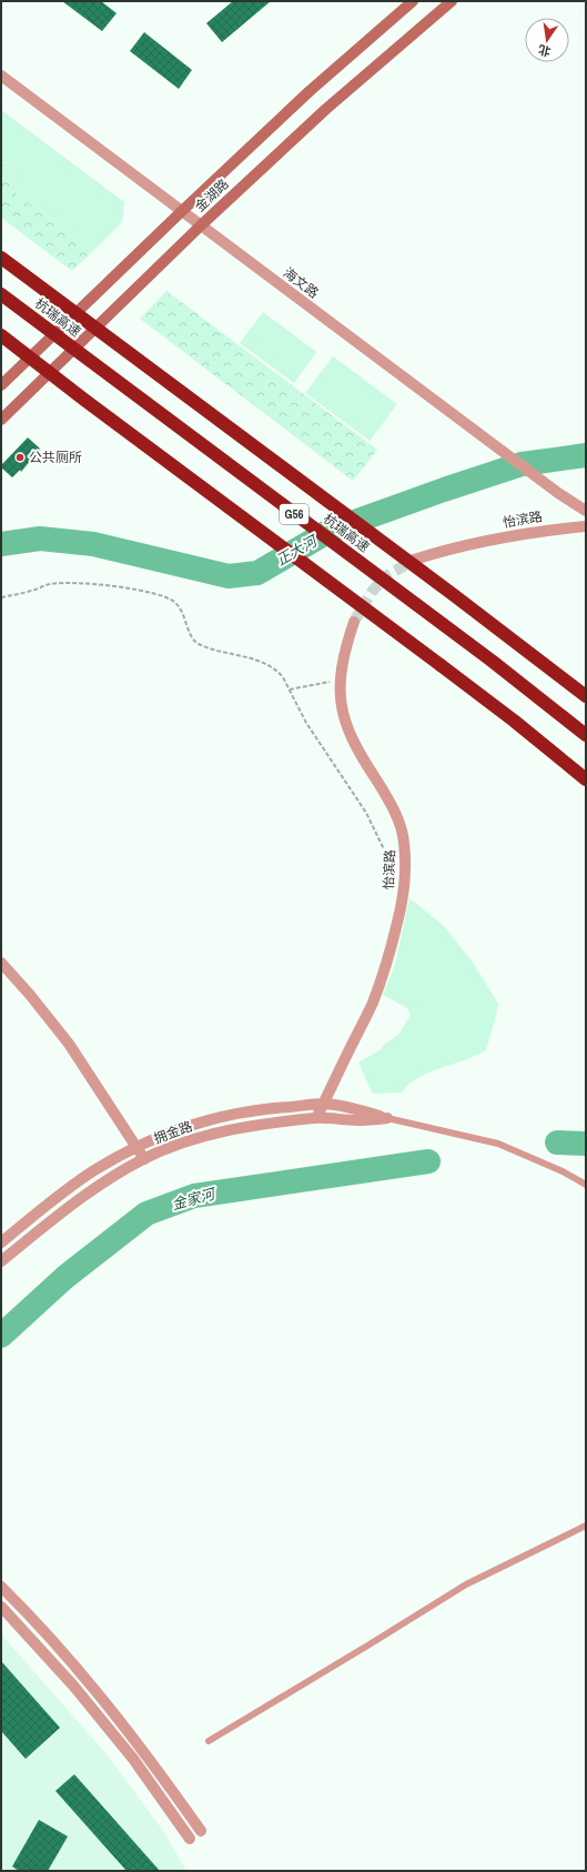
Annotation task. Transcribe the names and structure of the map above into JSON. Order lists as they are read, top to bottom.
{
  "streets": {
    "highway": ["杭瑞高速", "G56"],
    "main road": ["金湖路"],
    "street": ["海文路", "怡滨路", "拥金路"]
  },
  "crossings": [
    ["金湖路", "海文路"],
    ["怡滨路", "拥金路"]
  ],
  "water": ["正大河", "金家河"],
  "places": ["公共厕所"],
  "north": "bottom"
}
